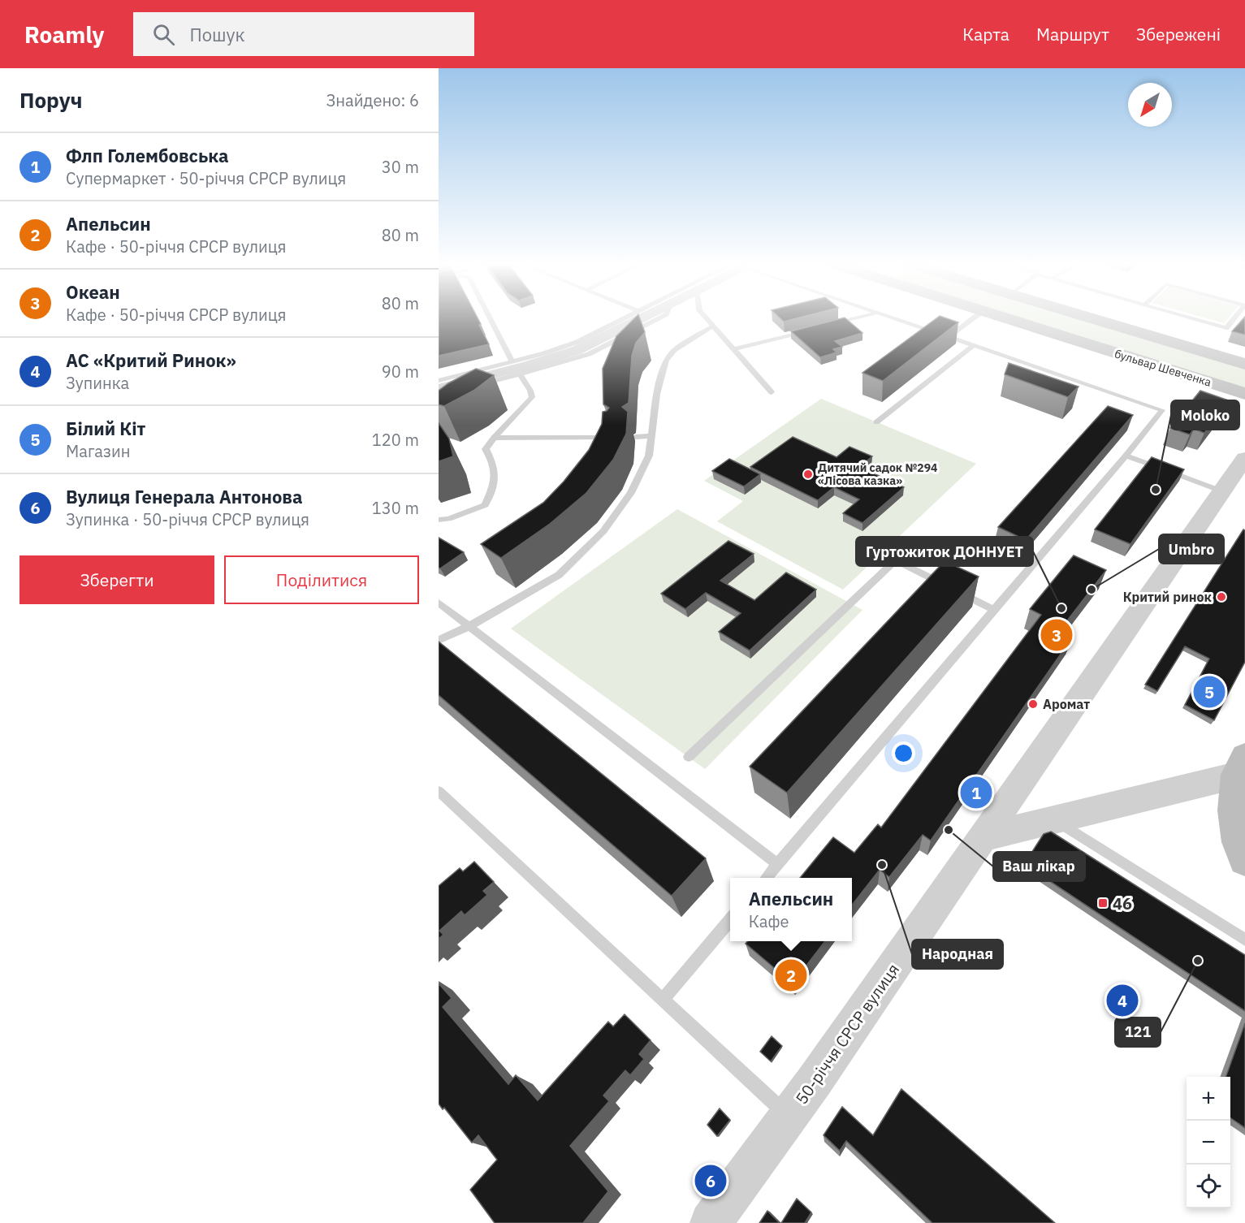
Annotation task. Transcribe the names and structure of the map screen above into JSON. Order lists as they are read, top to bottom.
{
  "streets": {
    "main road": ["бульвар Шевченка"],
    "street": ["50-річчя СРСР вулиця"]
  },
  "places": {
    "other": [
      "Дитячий садок №294 «Лісова казка»",
      "Moloko",
      "Umbro",
      "Критий ринок",
      "Гуртожиток ДОННУЕТ",
      "Аромат",
      "Ваш лікар",
      "Народная",
      "121"
    ],
    "transit": ["46"]
  },
  "north": "bottom left",
  "page": {
    "header": "Roamly",
    "search": "Пошук",
    "nav": ["Карта", "Маршрут", "Збережені"],
    "heading": ["Поруч", "Знайдено: 6"],
    "list": [
      {
        "mark": "1",
        "name": "Флп Голембовська",
        "note": "Супермаркет · 50-річчя СРСР вулиця",
        "value": "30 m"
      },
      {
        "mark": "2",
        "name": "Апельсин",
        "note": "Кафе · 50-річчя СРСР вулиця",
        "value": "80 m"
      },
      {
        "mark": "3",
        "name": "Океан",
        "note": "Кафе · 50-річчя СРСР вулиця",
        "value": "80 m"
      },
      {
        "mark": "4",
        "name": "АС «Критий Ринок»",
        "note": "Зупинка",
        "value": "90 m"
      },
      {
        "mark": "5",
        "name": "Білий Кіт",
        "note": "Магазин",
        "value": "120 m"
      },
      {
        "mark": "6",
        "name": "Вулиця Генерала Антонова",
        "note": "Зупинка · 50-річчя СРСР вулиця",
        "value": "130 m"
      }
    ],
    "buttons": ["Зберегти", "Поділитися"],
    "pins": [
      "3",
      "5",
      "1",
      "2",
      "4",
      "6"
    ],
    "popup": ["Апельсин", "Кафе"],
    "map_buttons": ["+", "−"]
  }
}
